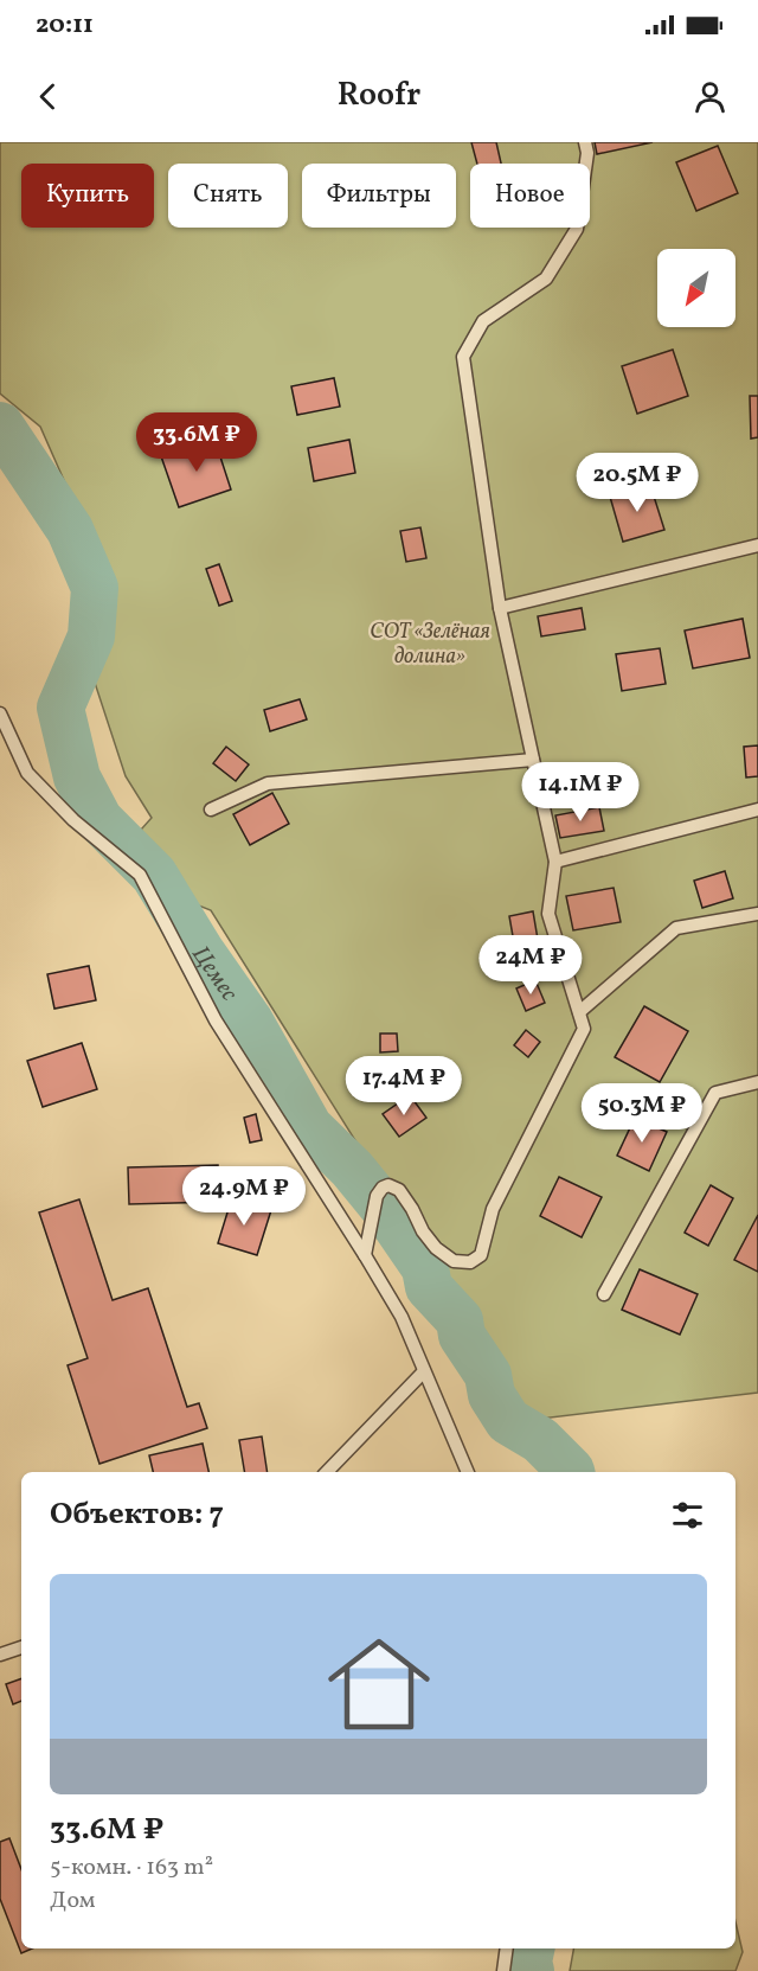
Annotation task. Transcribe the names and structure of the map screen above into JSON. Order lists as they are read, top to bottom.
{
  "water": ["Цемес"],
  "parks": ["СОТ «Зелёная долина»"],
  "north": "bottom left",
  "page": {
    "status": "20:11",
    "header": "Roofr",
    "chip": [
      "Купить",
      "Снять",
      "Фильтры",
      "Новое"
    ],
    "price": [
      "33.6M ₽",
      "20.5M ₽",
      "14.1M ₽",
      "24M ₽",
      "17.4M ₽",
      "50.3M ₽",
      "24.9M ₽"
    ],
    "heading": "Объектов: 7",
    "list": [
      {
        "name": "33.6M ₽",
        "note": "5-комн. · 163 m² · Дом"
      }
    ]
  }
}
